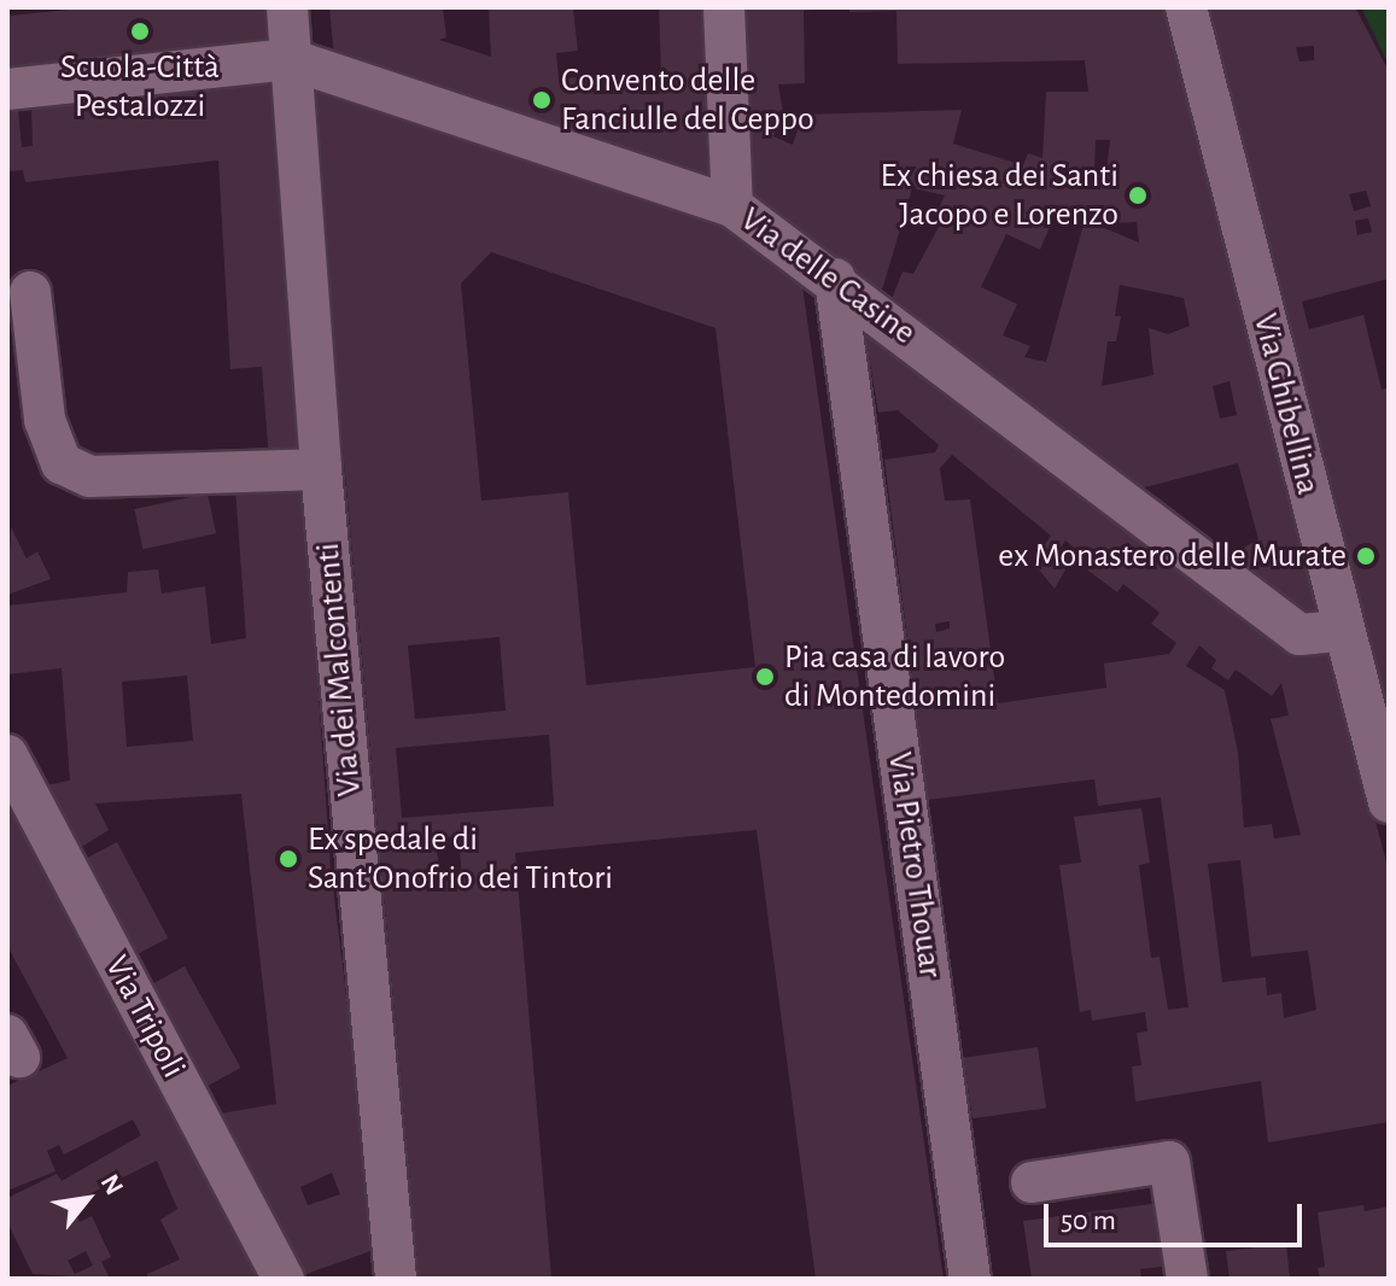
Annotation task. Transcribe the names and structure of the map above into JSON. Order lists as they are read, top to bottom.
{
  "streets": {
    "street": [
      "Via delle Casine",
      "Via Ghibellina",
      "Via dei Malcontenti",
      "Via Pietro Thouar",
      "Via Tripoli"
    ]
  },
  "crossings": [
    ["Via delle Casine", "Via Ghibellina"],
    ["Via delle Casine", "Via dei Malcontenti"],
    ["Via delle Casine", "Via Pietro Thouar"]
  ],
  "places": [
    "Scuola-Città Pestalozzi",
    "Convento delle Fanciulle del Ceppo",
    "Ex chiesa dei Santi Jacopo e Lorenzo",
    "ex Monastero delle Murate",
    "Pia casa di lavoro di Montedomini",
    "Ex spedale di Sant'Onofrio dei Tintori"
  ],
  "scale_bar": "50 m",
  "north": "top right"
}
